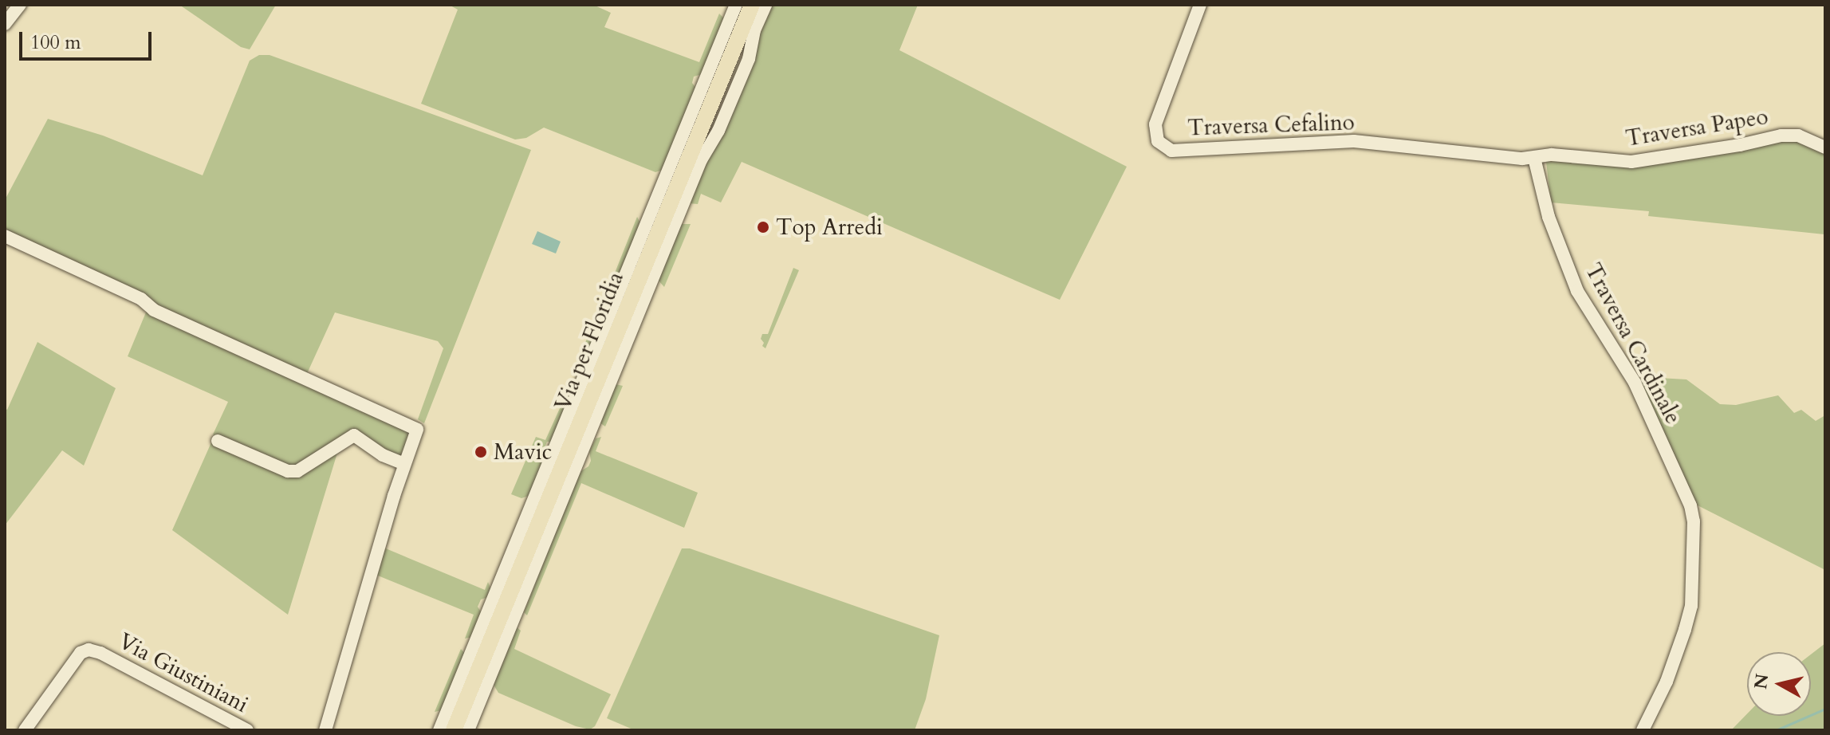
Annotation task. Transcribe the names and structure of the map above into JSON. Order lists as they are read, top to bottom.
{
  "streets": {
    "main road": ["Via per Floridia"],
    "street": [
      "Traversa Cefalino",
      "Traversa Papeo",
      "Traversa Cardinale",
      "Via Giustiniani"
    ]
  },
  "crossings": [
    ["Traversa Cefalino", "Traversa Papeo"],
    ["Traversa Cefalino", "Traversa Cardinale"],
    ["Traversa Papeo", "Traversa Cardinale"]
  ],
  "places": ["Top Arredi", "Mavic"],
  "scale_bar": "100 m",
  "north": "left"
}
